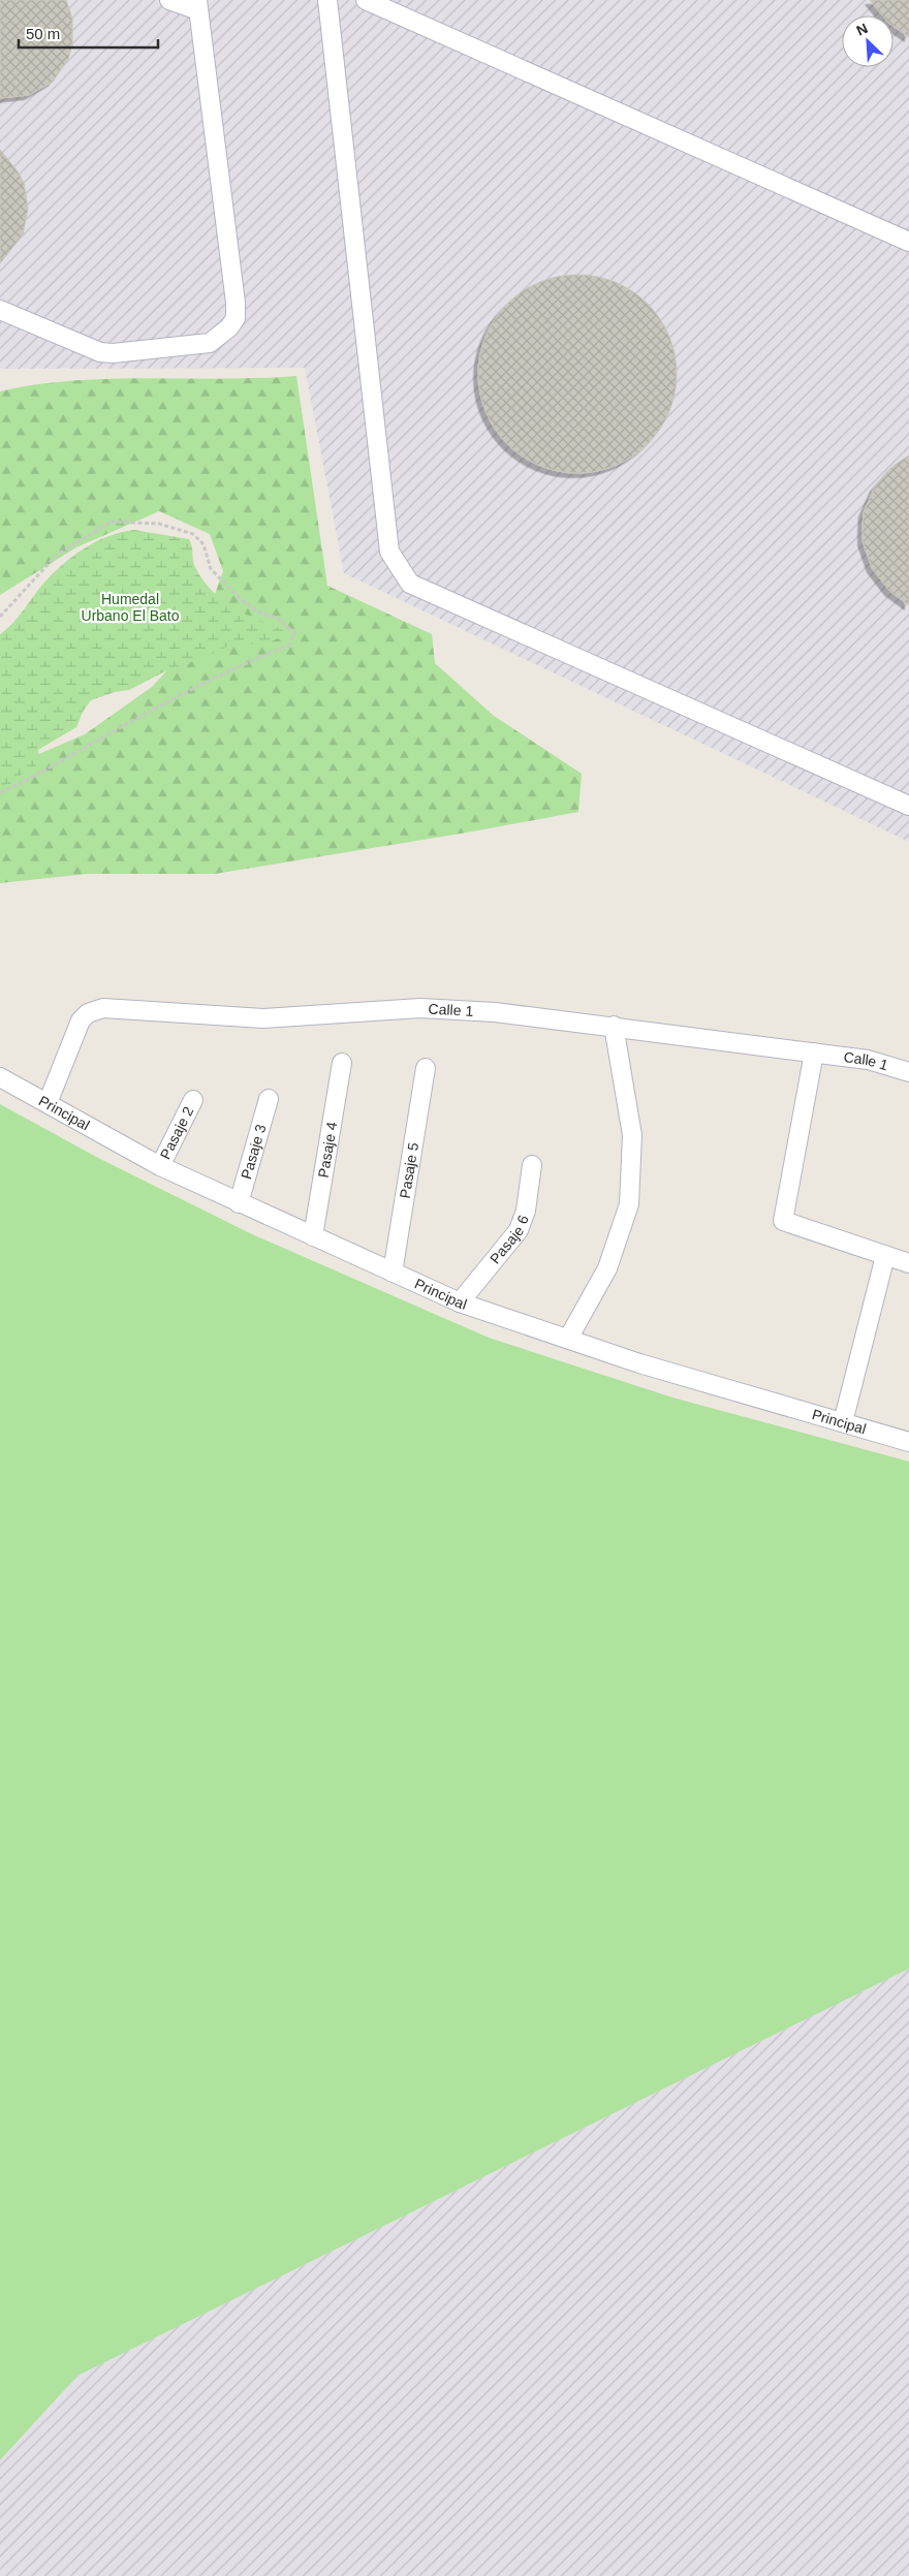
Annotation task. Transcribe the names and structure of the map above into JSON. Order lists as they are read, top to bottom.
{
  "streets": {
    "street": [
      "Calle 1",
      "Principal",
      "Pasaje 2",
      "Pasaje 4",
      "Pasaje 3",
      "Pasaje 5",
      "Pasaje 6"
    ]
  },
  "crossings": [
    ["Calle 1", "Principal"],
    ["Principal", "Pasaje 2"],
    ["Principal", "Pasaje 4"],
    ["Principal", "Pasaje 3"],
    ["Principal", "Pasaje 5"],
    ["Principal", "Pasaje 6"]
  ],
  "parks": ["Humedal Urbano El Bato"],
  "scale_bar": "50 m",
  "north": "top left"
}
